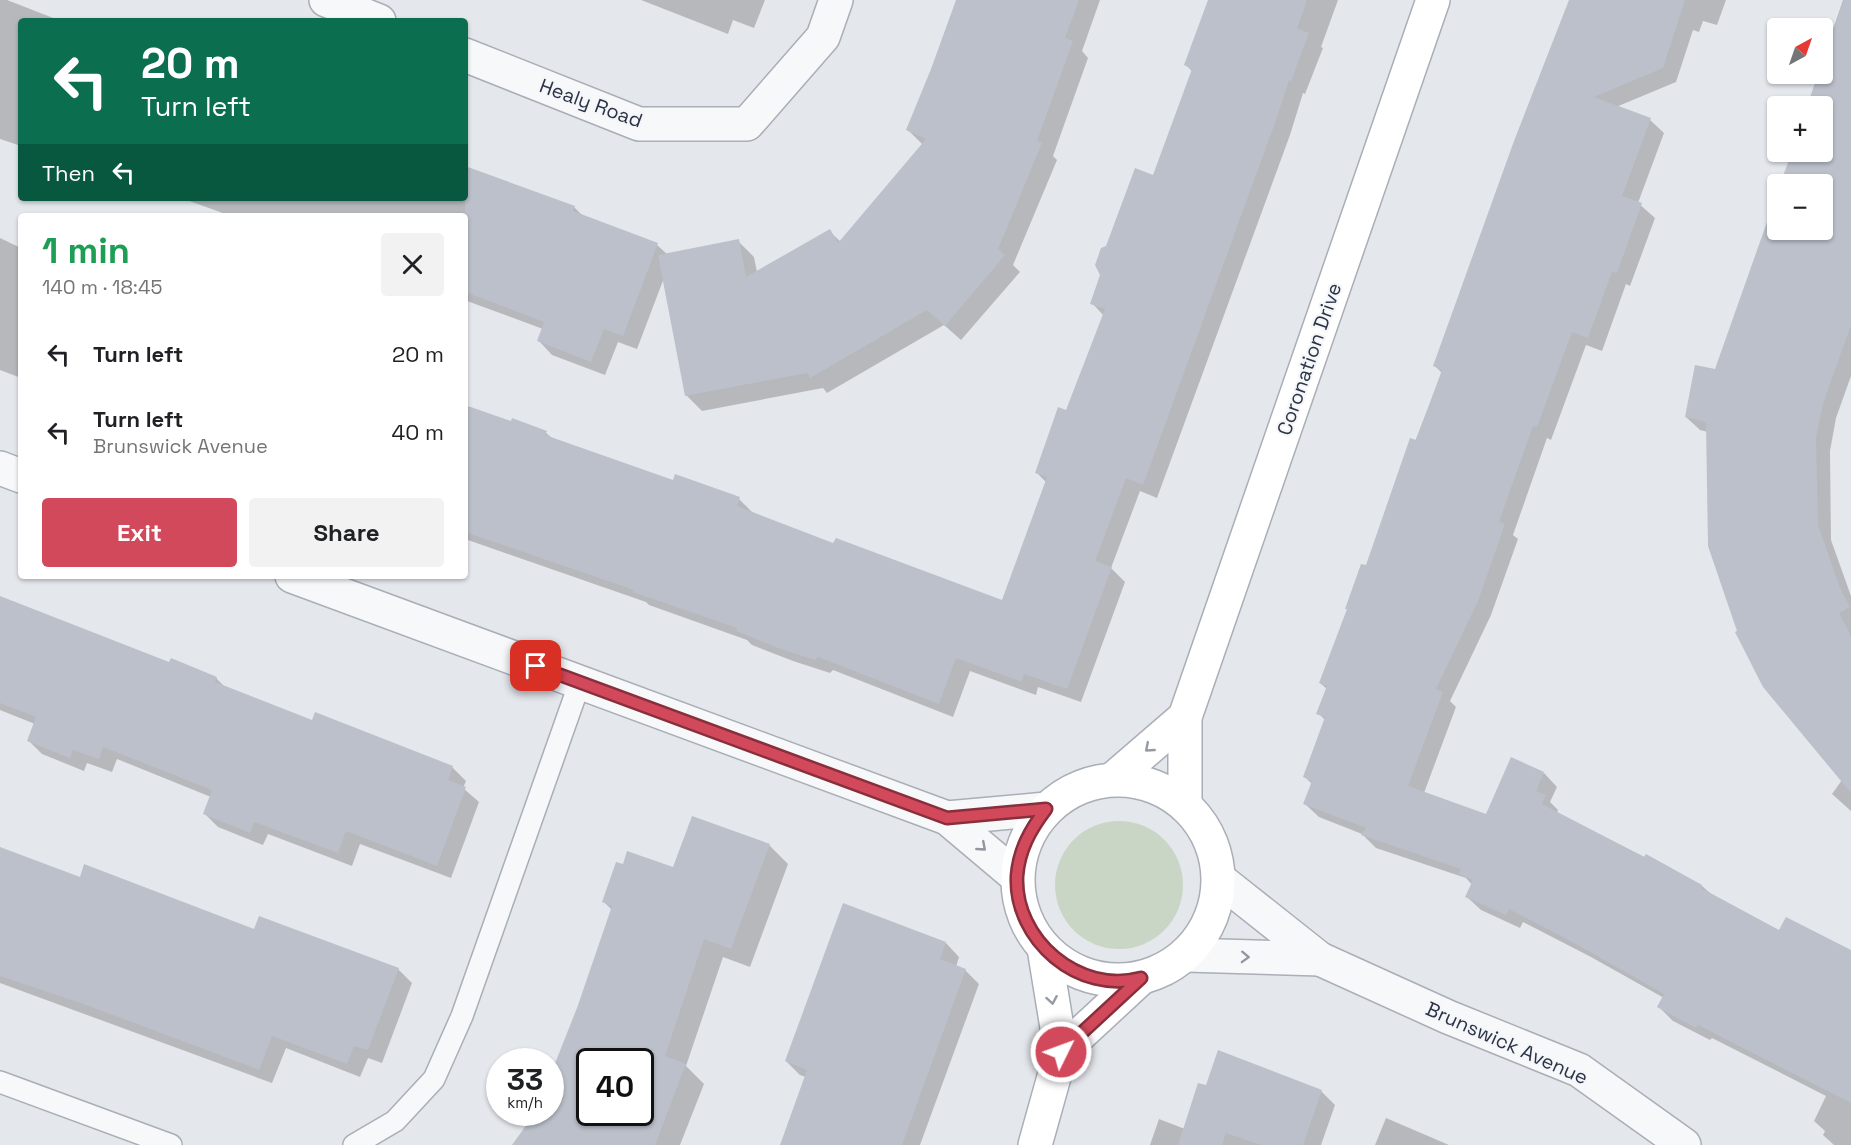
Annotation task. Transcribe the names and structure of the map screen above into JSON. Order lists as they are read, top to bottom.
{
  "streets": {
    "street": ["Healy Road", "Coronation Drive", "Brunswick Avenue"]
  },
  "crossings": [
    ["Coronation Drive", "Brunswick Avenue"]
  ],
  "north": "top right",
  "page": {
    "map_buttons": ["+", "−"],
    "turn": ["20 m", "Turn left"],
    "then": "Then",
    "heading": ["1 min", "140 m · 18:45"],
    "list": [
      {
        "name": "Turn left",
        "value": "20 m"
      },
      {
        "name": "Turn left",
        "note": "Brunswick Avenue",
        "value": "40 m"
      }
    ],
    "buttons": ["Exit", "Share"],
    "speed": "33 km/h",
    "limit": "40"
  }
}
